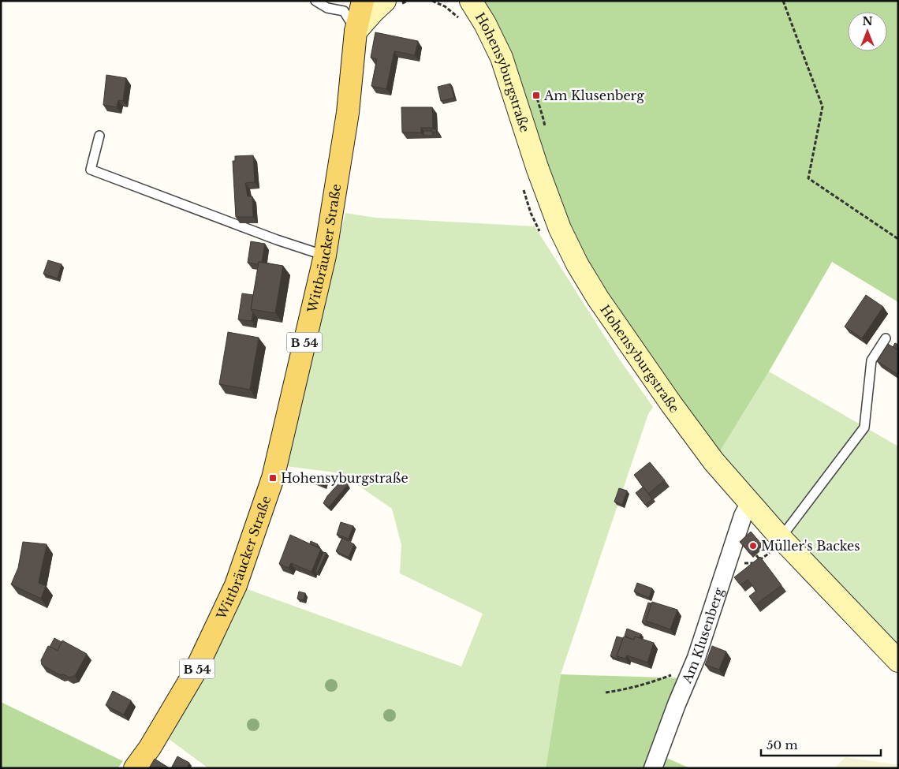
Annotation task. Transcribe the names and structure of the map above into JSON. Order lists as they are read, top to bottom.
{
  "streets": {
    "main road": ["Hohensyburgstraße", "Wittbräucker Straße", "B 54"],
    "street": ["Am Klusenberg"]
  },
  "crossings": [
    ["Hohensyburgstraße", "Am Klusenberg"]
  ],
  "places": {
    "transit": ["Am Klusenberg", "Hohensyburgstraße"],
    "other": ["Müller's Backes"]
  },
  "scale_bar": "50 m",
  "north": "top"
}
